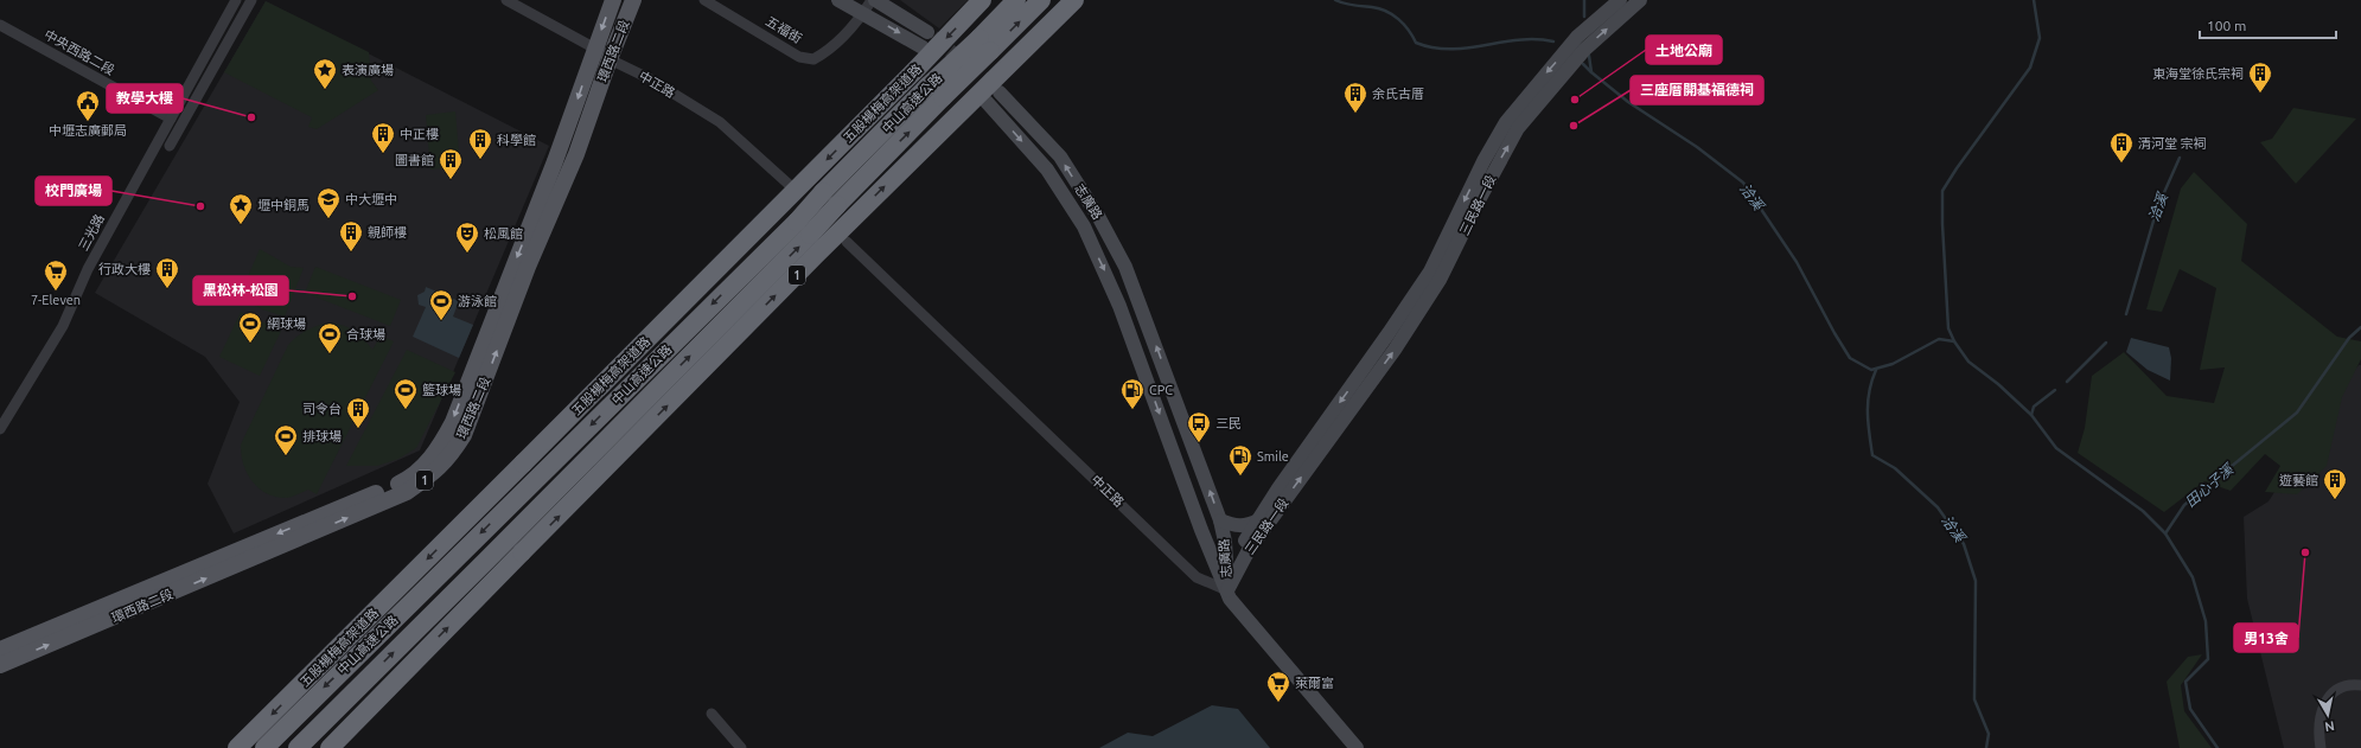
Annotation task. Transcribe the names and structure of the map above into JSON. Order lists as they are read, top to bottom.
{
  "streets": {
    "highway": ["五股楊梅高架道路", "中山高速公路", "1"],
    "main road": ["環西路二段"],
    "street": [
      "五福街",
      "中央西路二段",
      "中正路",
      "志廣路",
      "三民路一段",
      "三光路"
    ]
  },
  "crossings": [
    ["環西路二段", "中正路"],
    ["中央西路二段", "三光路"],
    ["中正路", "志廣路"],
    ["中正路", "三民路一段"],
    ["志廣路", "三民路一段"]
  ],
  "water": ["洽溪", "田心子溪"],
  "places": {
    "place": ["表演廣場", "壢中銅馬"],
    "building": [
      "東海堂徐氏宗祠",
      "余氏古厝",
      "中正樓",
      "科學館",
      "清河堂 宗祠",
      "圖書館",
      "親師樓",
      "行政大樓",
      "司令台",
      "遊藝館"
    ],
    "other": [
      "土地公廟",
      "教學大樓",
      "三座厝開基福德祠",
      "校門廣場",
      "黑松林-松園",
      "男13舍"
    ],
    "public building": ["中壢志廣郵局"],
    "school or university": ["中大壢中"],
    "theatre": ["松風館"],
    "supermarket": ["7-Eleven", "萊爾富"],
    "sports": [
      "游泳館",
      "網球場",
      "合球場",
      "籃球場",
      "排球場"
    ],
    "fuel station": ["CPC", "Smile"],
    "bus stop": ["三民"]
  },
  "scale_bar": "100 m",
  "north": "bottom"
}
